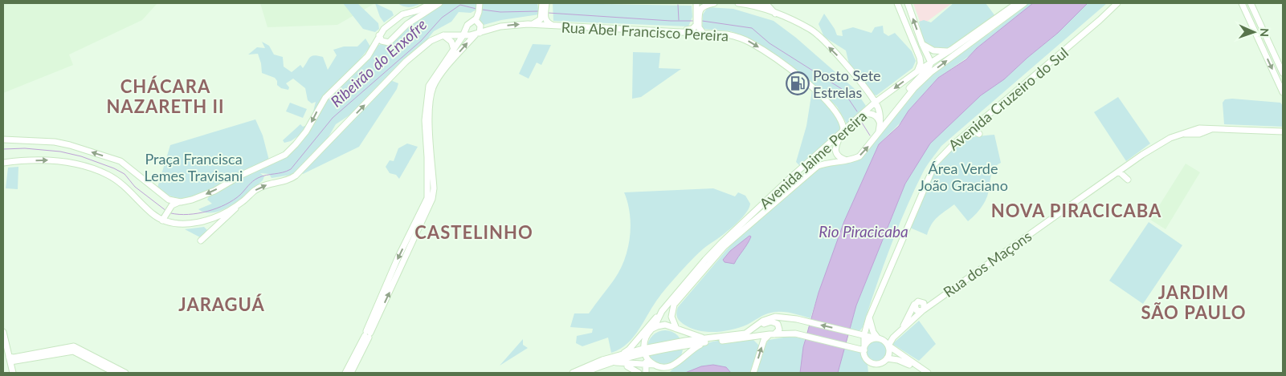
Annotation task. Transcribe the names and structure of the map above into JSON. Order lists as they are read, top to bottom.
{
  "streets": {
    "main road": [
      "Rua Abel Francisco Pereira",
      "Avenida Cruzeiro do Sul",
      "Avenida Jaime Pereira",
      "Rua dos Maçons"
    ]
  },
  "crossings": [
    ["Rua Abel Francisco Pereira", "Avenida Jaime Pereira"],
    ["Avenida Cruzeiro do Sul", "Rua dos Maçons"]
  ],
  "districts": [
    "CHÁCARA NAZARETH II",
    "NOVA PIRACICABA",
    "CASTELINHO",
    "JARDIM SÃO PAULO",
    "JARAGUÁ"
  ],
  "water": ["Ribeirão do Enxofre", "Rio Piracicaba"],
  "parks": ["Praça Francisca Lemes Travisani", "Área Verde João Graciano"],
  "places": {
    "fuel station": ["Posto Sete Estrelas"]
  },
  "north": "right"
}
